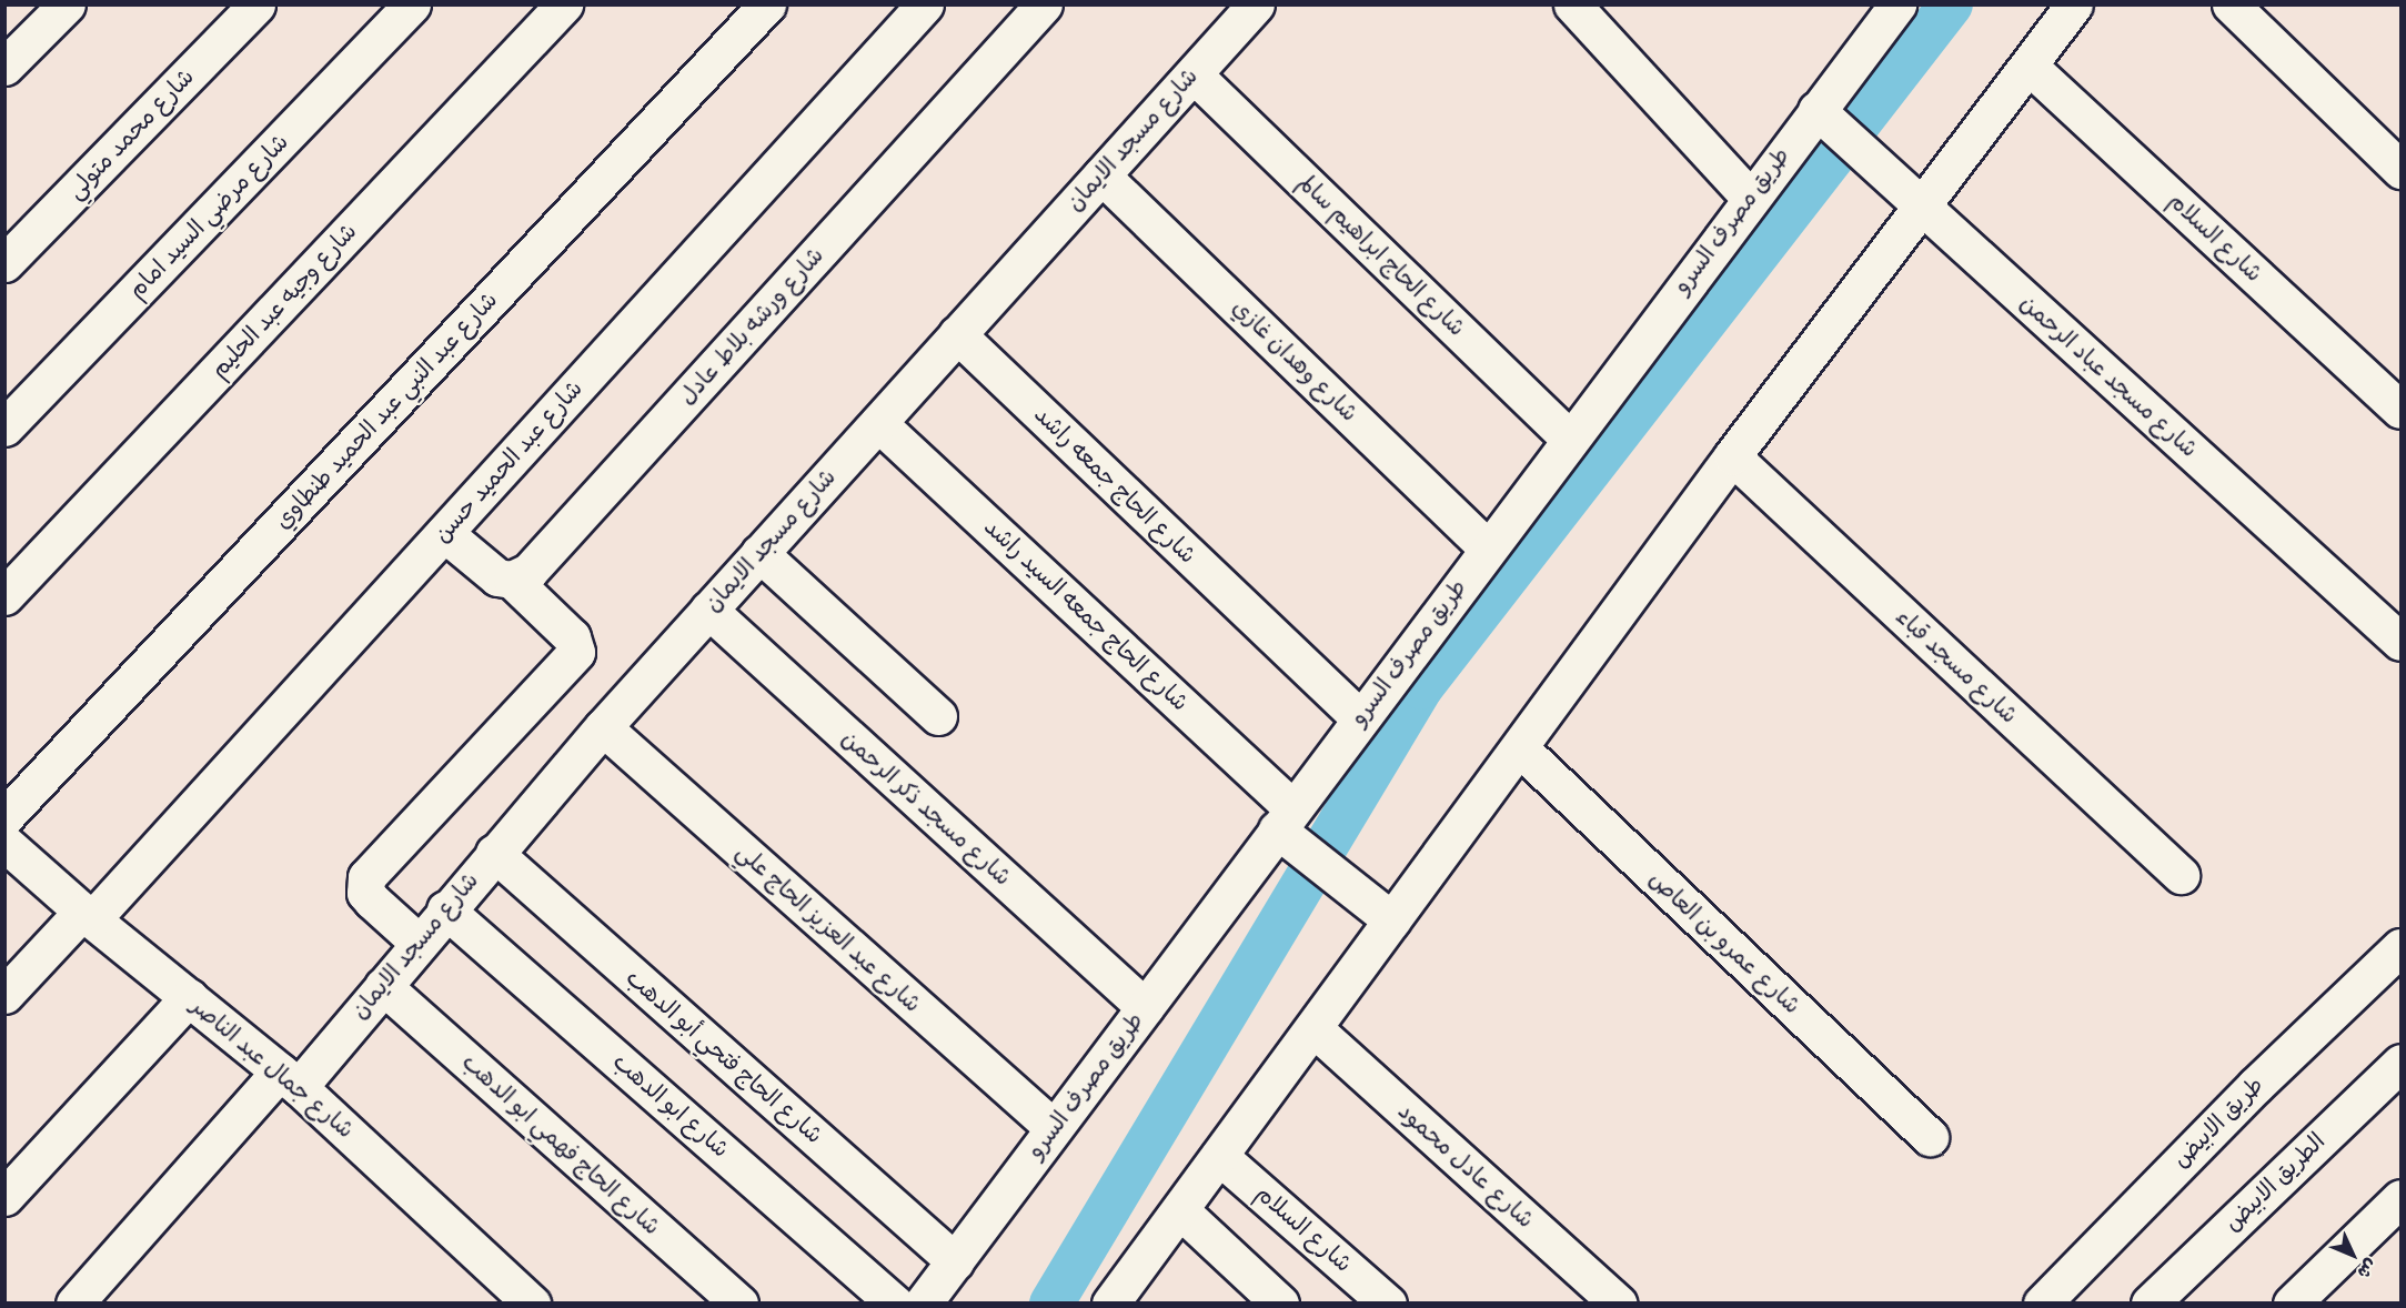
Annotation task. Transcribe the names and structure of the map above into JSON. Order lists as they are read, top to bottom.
{
  "streets": {
    "street": [
      "شارع محمد متولي",
      "شارع مسجد الايمان",
      "شارع مرضي السيد امام",
      "طريق مصرف السرو",
      "شارع السلام",
      "شارع الحاج ابراهيم سالم",
      "شارع وجيه عبد الحليم",
      "شارع ورشه بلاط عادل",
      "شارع وهدان غازي",
      "شارع مسجد عباد الرحمن",
      "شارع عبد النبي عبد الحميد طنطاوي",
      "شارع عبد الحميد حسن",
      "شارع الحاج جمعه راشد",
      "شارع الحاج جمعه السيد راشد",
      "شارع مسجد قباء",
      "شارع مسجد ذكر الرحمن",
      "شارع عبد العزيز الحاج علي",
      "شارع عمرو بن العاص",
      "شارع الحاج فتحي أبو الدهب",
      "شارع جمال عبد الناصر",
      "شارع ابو الدهب",
      "طريق الابيض",
      "شارع الحاج فهمي ابو الدهب",
      "شارع عادل محمود",
      "الطريق الابيض"
    ]
  },
  "crossings": [
    ["شارع مسجد الايمان", "شارع الحاج ابراهيم سالم"],
    ["شارع مسجد الايمان", "شارع وهدان غازي"],
    ["شارع مسجد الايمان", "شارع الحاج جمعه راشد"],
    ["شارع مسجد الايمان", "شارع الحاج جمعه السيد راشد"],
    ["شارع مسجد الايمان", "شارع مسجد ذكر الرحمن"],
    ["شارع مسجد الايمان", "شارع عبد العزيز الحاج علي"],
    ["شارع مسجد الايمان", "شارع الحاج فتحي أبو الدهب"],
    ["شارع مسجد الايمان", "شارع جمال عبد الناصر"],
    ["شارع مسجد الايمان", "شارع ابو الدهب"],
    ["شارع مسجد الايمان", "شارع الحاج فهمي ابو الدهب"],
    ["طريق مصرف السرو", "شارع الحاج ابراهيم سالم"],
    ["طريق مصرف السرو", "شارع وهدان غازي"],
    ["طريق مصرف السرو", "شارع مسجد عباد الرحمن"],
    ["طريق مصرف السرو", "شارع الحاج جمعه راشد"],
    ["طريق مصرف السرو", "شارع الحاج جمعه السيد راشد"],
    ["طريق مصرف السرو", "شارع مسجد ذكر الرحمن"],
    ["طريق مصرف السرو", "شارع عبد العزيز الحاج علي"],
    ["طريق مصرف السرو", "شارع الحاج فتحي أبو الدهب"],
    ["شارع عبد الحميد حسن", "شارع جمال عبد الناصر"]
  ],
  "north": "bottom right"
}
